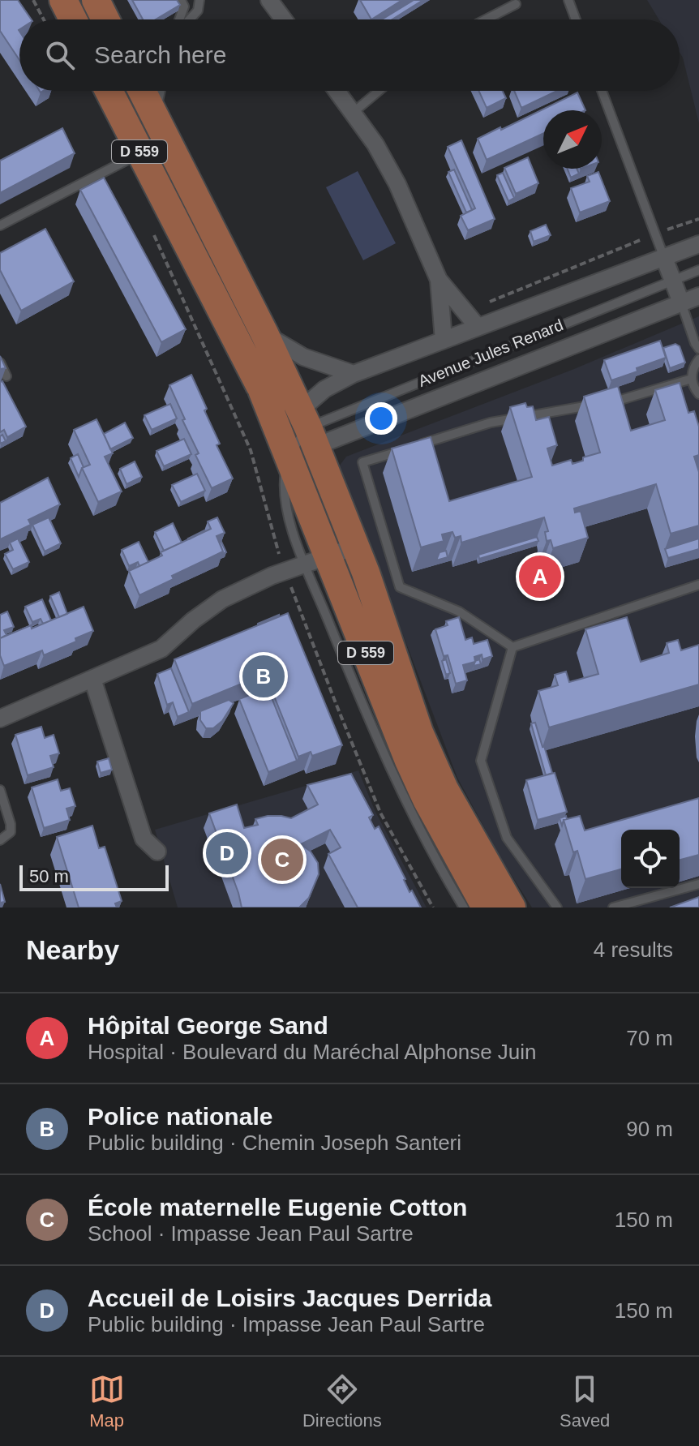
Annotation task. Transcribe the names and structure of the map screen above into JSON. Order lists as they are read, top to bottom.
{
  "streets": {
    "main road": ["D 559"],
    "street": ["Avenue Jules Renard"]
  },
  "crossings": [
    ["D 559", "Avenue Jules Renard"]
  ],
  "scale_bar": "50 m",
  "north": "top right",
  "page": {
    "search": "Search here",
    "pins": [
      "A",
      "B",
      "D",
      "C"
    ],
    "scale": "50 m",
    "heading": ["Nearby", "4 results"],
    "list": [
      {
        "mark": "A",
        "name": "Hôpital George Sand",
        "note": "Hospital · Boulevard du Maréchal Alphonse Juin",
        "value": "70 m"
      },
      {
        "mark": "B",
        "name": "Police nationale",
        "note": "Public building · Chemin Joseph Santeri",
        "value": "90 m"
      },
      {
        "mark": "C",
        "name": "École maternelle Eugenie Cotton",
        "note": "School · Impasse Jean Paul Sartre",
        "value": "150 m"
      },
      {
        "mark": "D",
        "name": "Accueil de Loisirs Jacques Derrida",
        "note": "Public building · Impasse Jean Paul Sartre",
        "value": "150 m"
      }
    ],
    "nav": ["Map", "Directions", "Saved"]
  }
}
